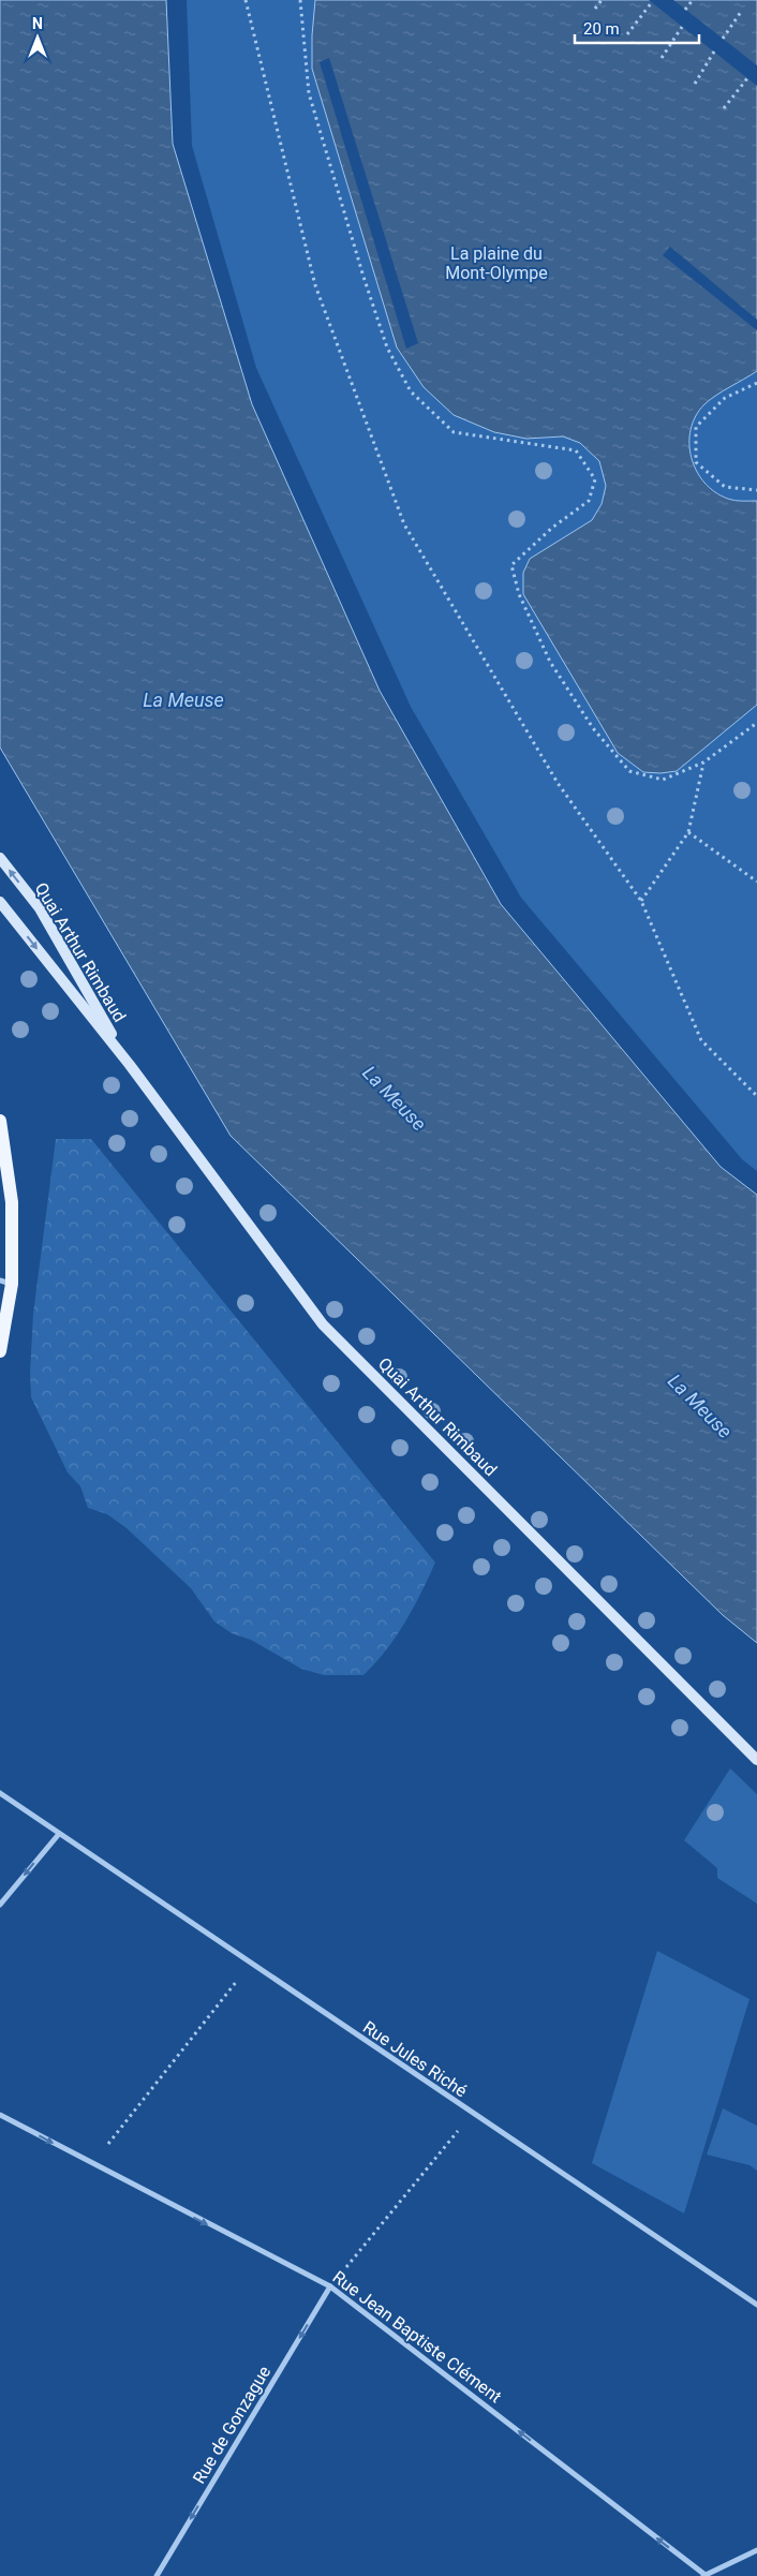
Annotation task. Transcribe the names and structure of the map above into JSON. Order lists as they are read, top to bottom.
{
  "streets": {
    "main road": ["Quai Arthur Rimbaud"],
    "street": ["Rue Jules Riché", "Rue Jean Baptiste Clément", "Rue de Gonzague"]
  },
  "crossings": [
    ["Rue Jean Baptiste Clément", "Rue de Gonzague"]
  ],
  "one_way": ["Rue de Gonzague"],
  "water": ["La Meuse"],
  "parks": ["La plaine du Mont-Olympe"],
  "scale_bar": "20 m",
  "north": "top"
}
